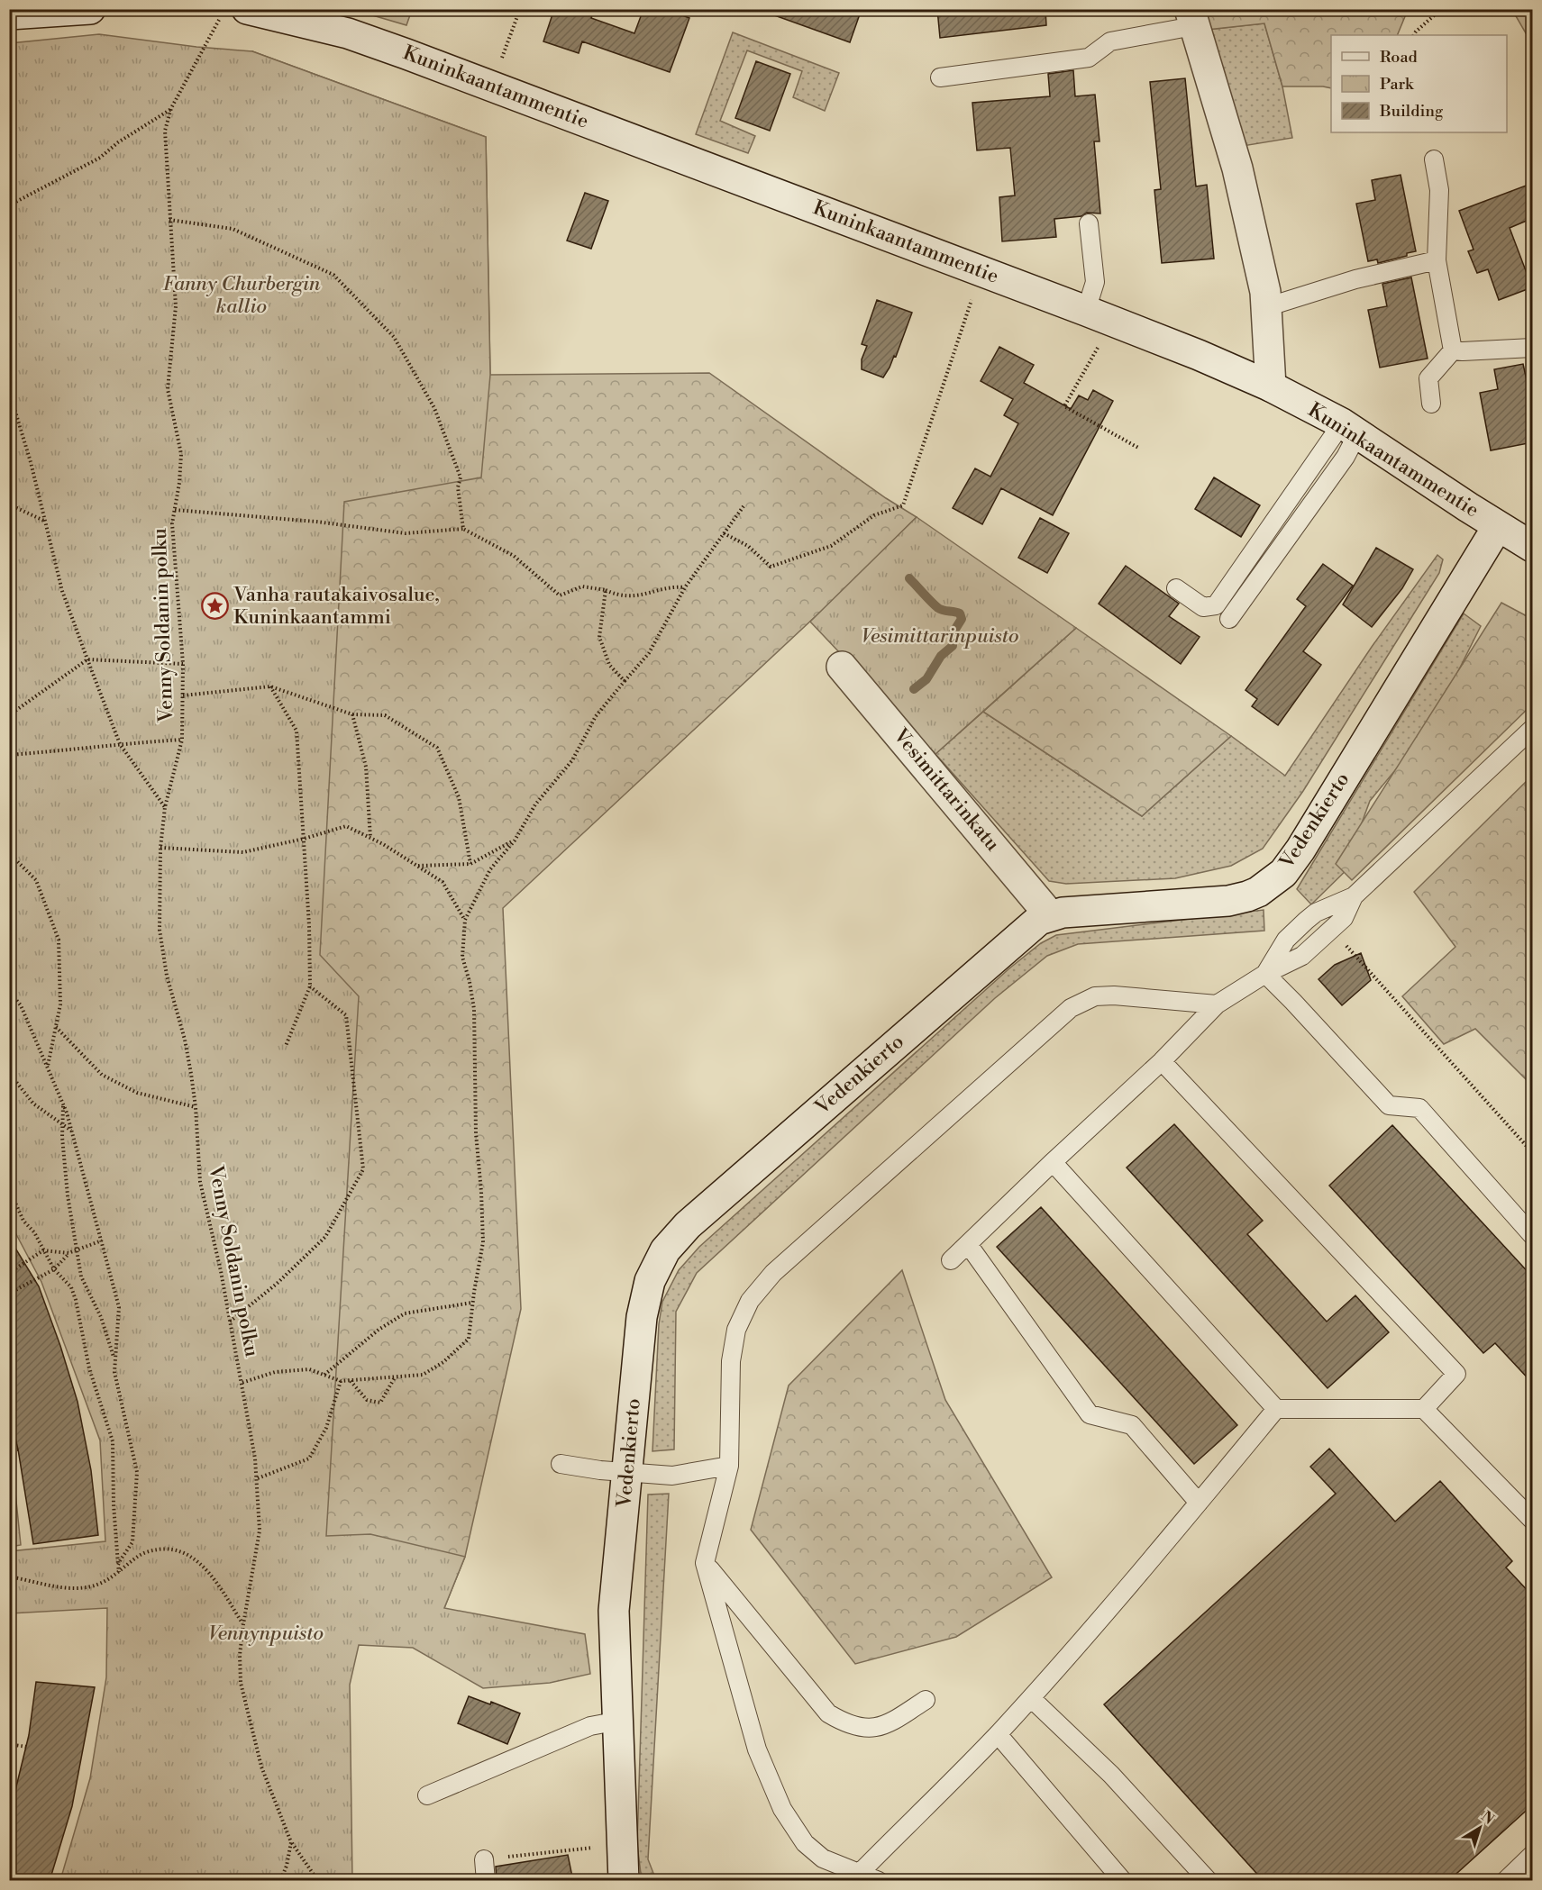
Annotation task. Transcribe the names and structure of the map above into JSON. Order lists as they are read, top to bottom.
{
  "streets": {
    "street": ["Kuninkaantammentie", "Vesimittarinkatu", "Vedenkierto"],
    "path": ["Venny Soldanin polku"]
  },
  "crossings": [
    ["Kuninkaantammentie", "Venny Soldanin polku"],
    ["Kuninkaantammentie", "Vedenkierto"],
    ["Vesimittarinkatu", "Vedenkierto"]
  ],
  "parks": ["Fanny Churbergin kallio", "Vesimittarinpuisto", "Vennynpuisto"],
  "places": {
    "place": ["Vanha rautakaivosalue, Kuninkaantammi"]
  },
  "legend": ["Road", "Park", "Building"],
  "north": "top right"
}
